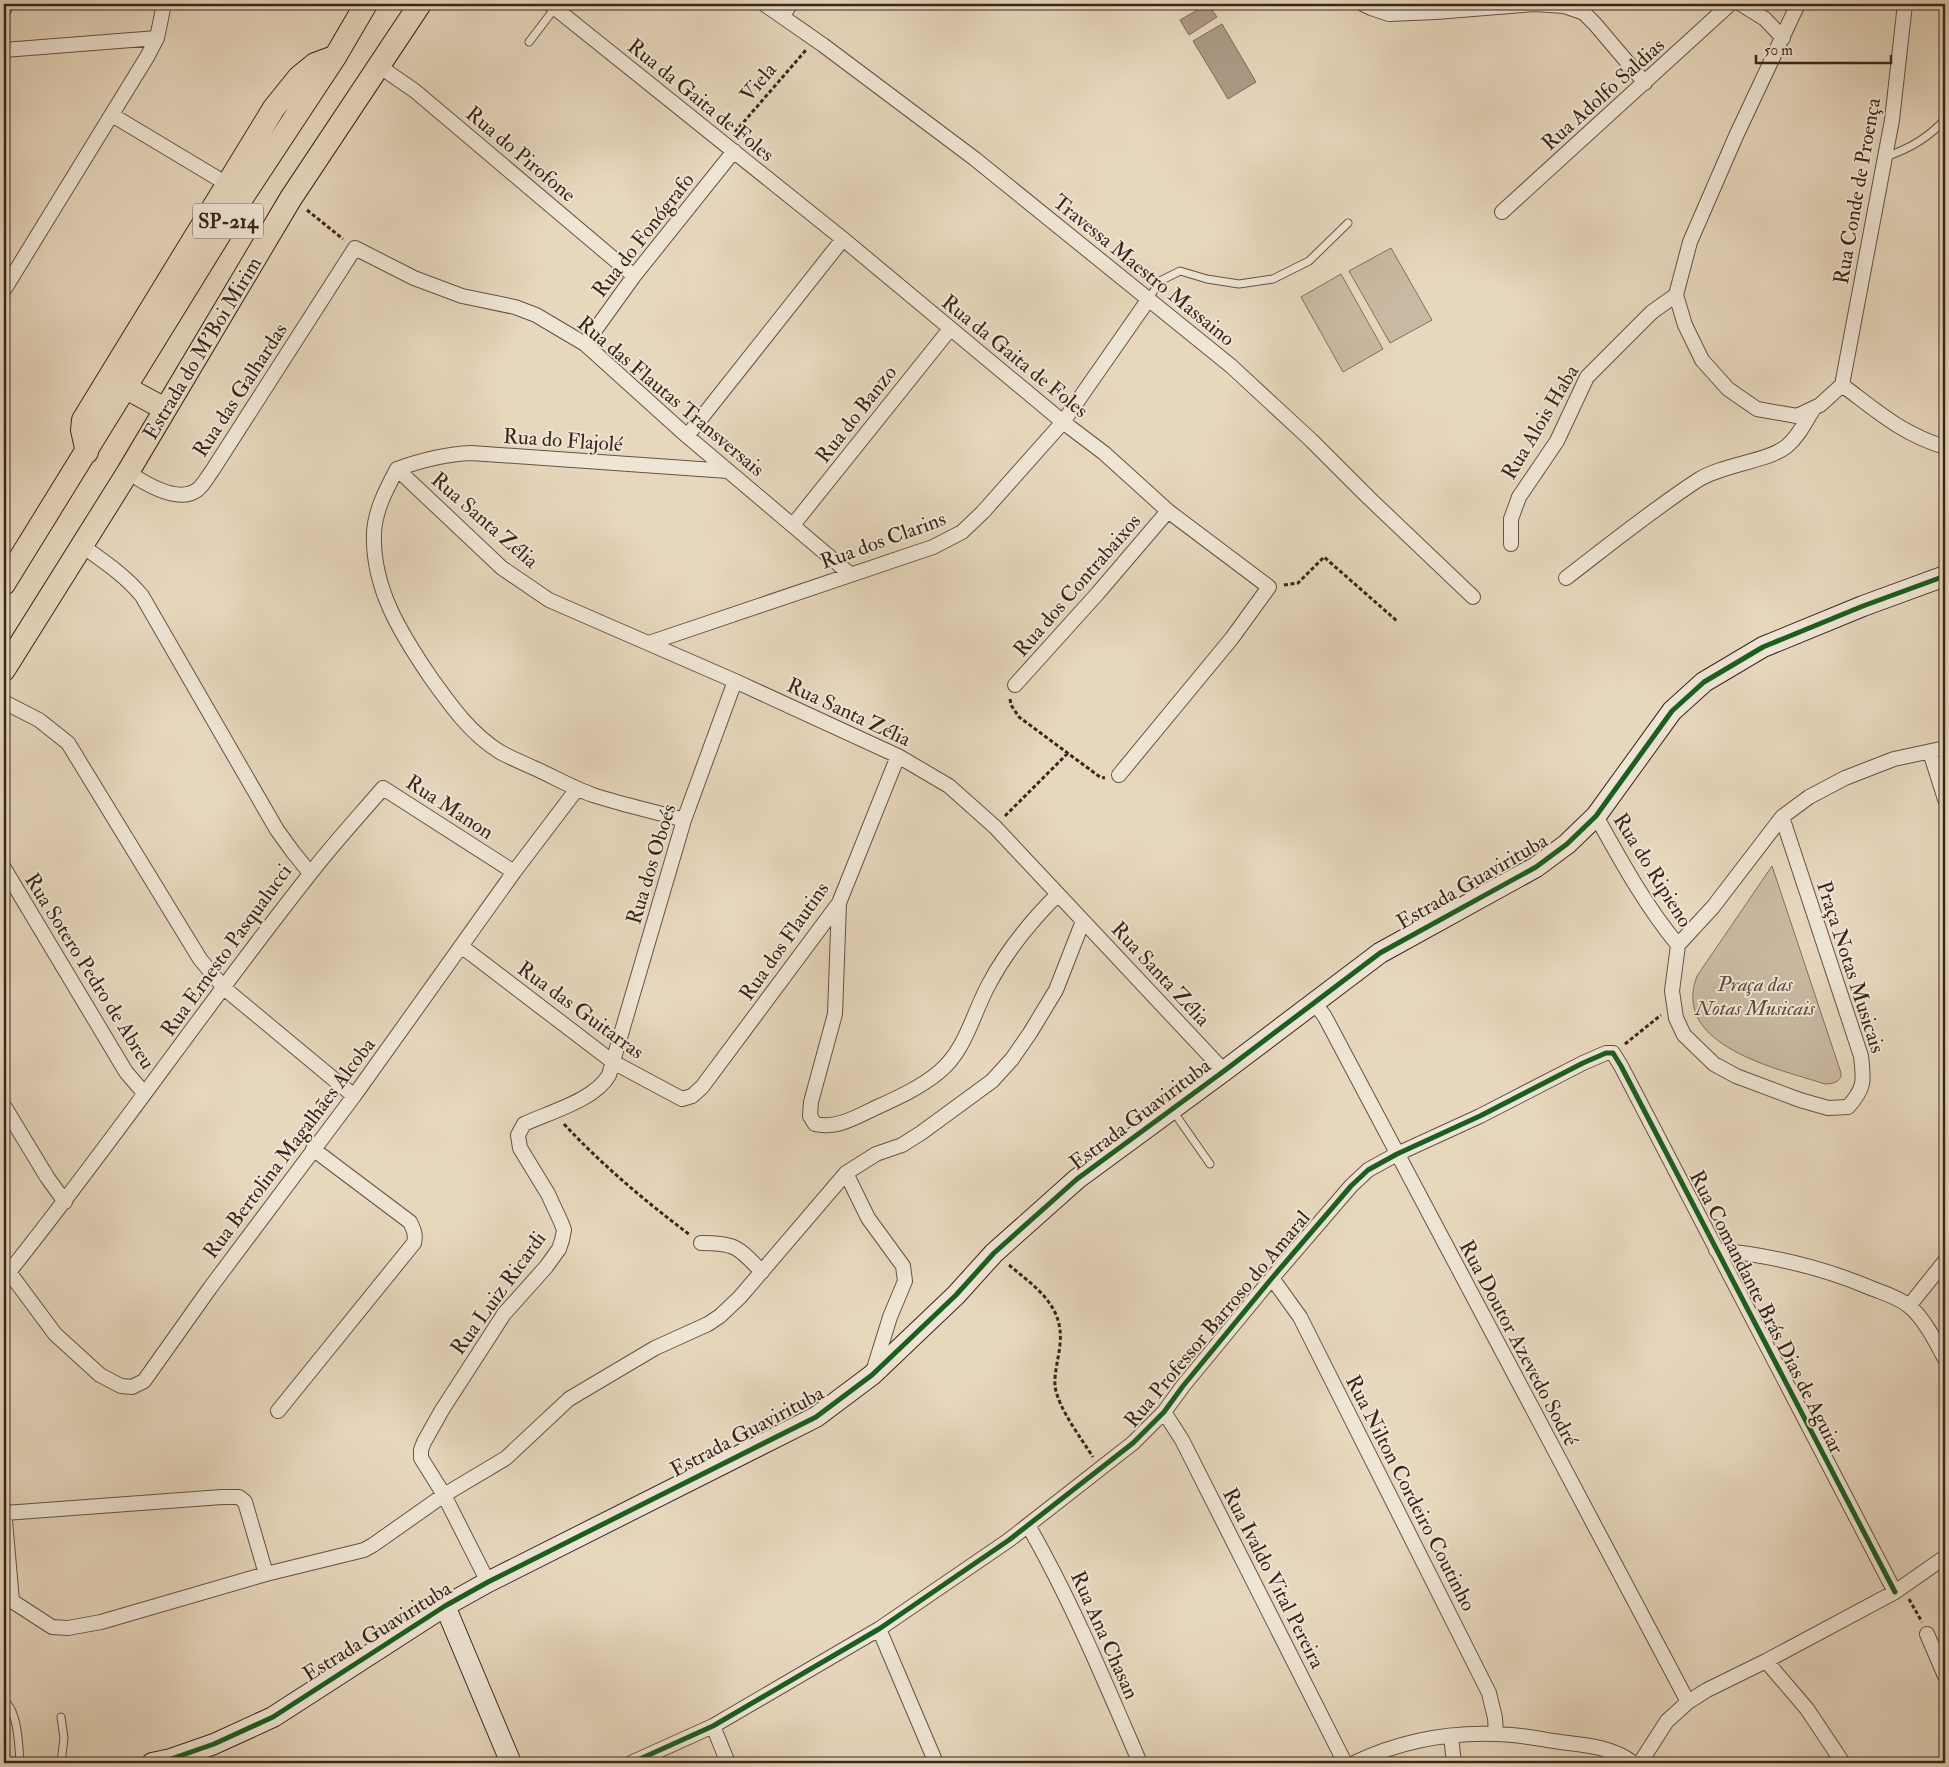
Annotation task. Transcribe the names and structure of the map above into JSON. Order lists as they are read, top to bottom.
{
  "streets": {
    "main road": ["SP-214", "Estrada do M'Boi Mirim"],
    "street": [
      "Rua Adolfo Saldias",
      "Rua da Gaita de Foles",
      "Rua do Pirofone",
      "Rua Conde de Proença",
      "Rua do Fonógrafo",
      "Travessa Maestro Massaino",
      "Rua das Galhardas",
      "Rua das Flautas Transversais",
      "Rua do Banzo",
      "Rua Alois Haba",
      "Rua do Flajolé",
      "Rua Santa Zélia",
      "Rua dos Clarins",
      "Rua dos Contrabaixos",
      "Rua Manon",
      "Rua dos Oboés",
      "Rua do Ripieno",
      "Estrada Guavirituba",
      "Rua dos Flautins",
      "Rua Ernesto Pasqualucci",
      "Praça Notas Musicais",
      "Rua Sotero Pedro de Abreu",
      "Rua das Guitarras",
      "Rua Bertolina Magalhães Alcoba",
      "Rua Luiz Ricardi",
      "Rua Comandante Brás Dias de Aguiar",
      "Rua Professor Barroso do Amaral",
      "Rua Doutor Azevedo Sodré",
      "Rua Nilton Cordeiro Coutinho",
      "Rua Ivaldo Vital Pereira",
      "Rua Ana Chasan"
    ],
    "path": ["Viela"]
  },
  "crossings": [
    ["Viela", "Rua da Gaita de Foles"],
    ["Viela", "Rua do Fonógrafo"],
    ["Viela", "Travessa Maestro Massaino"],
    ["Rua da Gaita de Foles", "Rua do Fonógrafo"],
    ["Rua da Gaita de Foles", "Rua do Banzo"],
    ["Rua da Gaita de Foles", "Rua dos Clarins"],
    ["Rua da Gaita de Foles", "Rua dos Contrabaixos"],
    ["Rua do Pirofone", "Rua do Fonógrafo"],
    ["Rua do Pirofone", "Estrada do M'Boi Mirim"],
    ["Rua do Fonógrafo", "Rua das Flautas Transversais"],
    ["Travessa Maestro Massaino", "Rua dos Clarins"],
    ["Estrada do M'Boi Mirim", "Rua das Galhardas"],
    ["Estrada do M'Boi Mirim", "Rua Ernesto Pasqualucci"],
    ["Rua das Galhardas", "Rua das Flautas Transversais"],
    ["Rua das Flautas Transversais", "Rua do Banzo"],
    ["Rua das Flautas Transversais", "Rua do Flajolé"],
    ["Rua das Flautas Transversais", "Rua dos Clarins"],
    ["Rua do Flajolé", "Rua Santa Zélia"],
    ["Rua Santa Zélia", "Rua dos Clarins"],
    ["Rua Santa Zélia", "Rua dos Oboés"],
    ["Rua Santa Zélia", "Estrada Guavirituba"],
    ["Rua Santa Zélia", "Rua dos Flautins"],
    ["Rua Manon", "Rua Ernesto Pasqualucci"],
    ["Rua Manon", "Rua Bertolina Magalhães Alcoba"],
    ["Rua dos Oboés", "Rua das Guitarras"],
    ["Rua dos Oboés", "Rua Luiz Ricardi"],
    ["Rua do Ripieno", "Estrada Guavirituba"],
    ["Rua do Ripieno", "Praça Notas Musicais"],
    ["Estrada Guavirituba", "Rua Luiz Ricardi"],
    ["Estrada Guavirituba", "Rua Doutor Azevedo Sodré"],
    ["Rua dos Flautins", "Rua das Guitarras"],
    ["Rua Ernesto Pasqualucci", "Rua Sotero Pedro de Abreu"],
    ["Rua Ernesto Pasqualucci", "Rua Bertolina Magalhães Alcoba"],
    ["Rua das Guitarras", "Rua Bertolina Magalhães Alcoba"],
    ["Rua das Guitarras", "Rua Luiz Ricardi"],
    ["Rua Comandante Brás Dias de Aguiar", "Rua Professor Barroso do Amaral"],
    ["Rua Professor Barroso do Amaral", "Rua Doutor Azevedo Sodré"],
    ["Rua Professor Barroso do Amaral", "Rua Nilton Cordeiro Coutinho"],
    ["Rua Professor Barroso do Amaral", "Rua Ivaldo Vital Pereira"],
    ["Rua Professor Barroso do Amaral", "Rua Ana Chasan"]
  ],
  "parks": ["Praça das Notas Musicais"],
  "scale_bar": "50 m"
}
